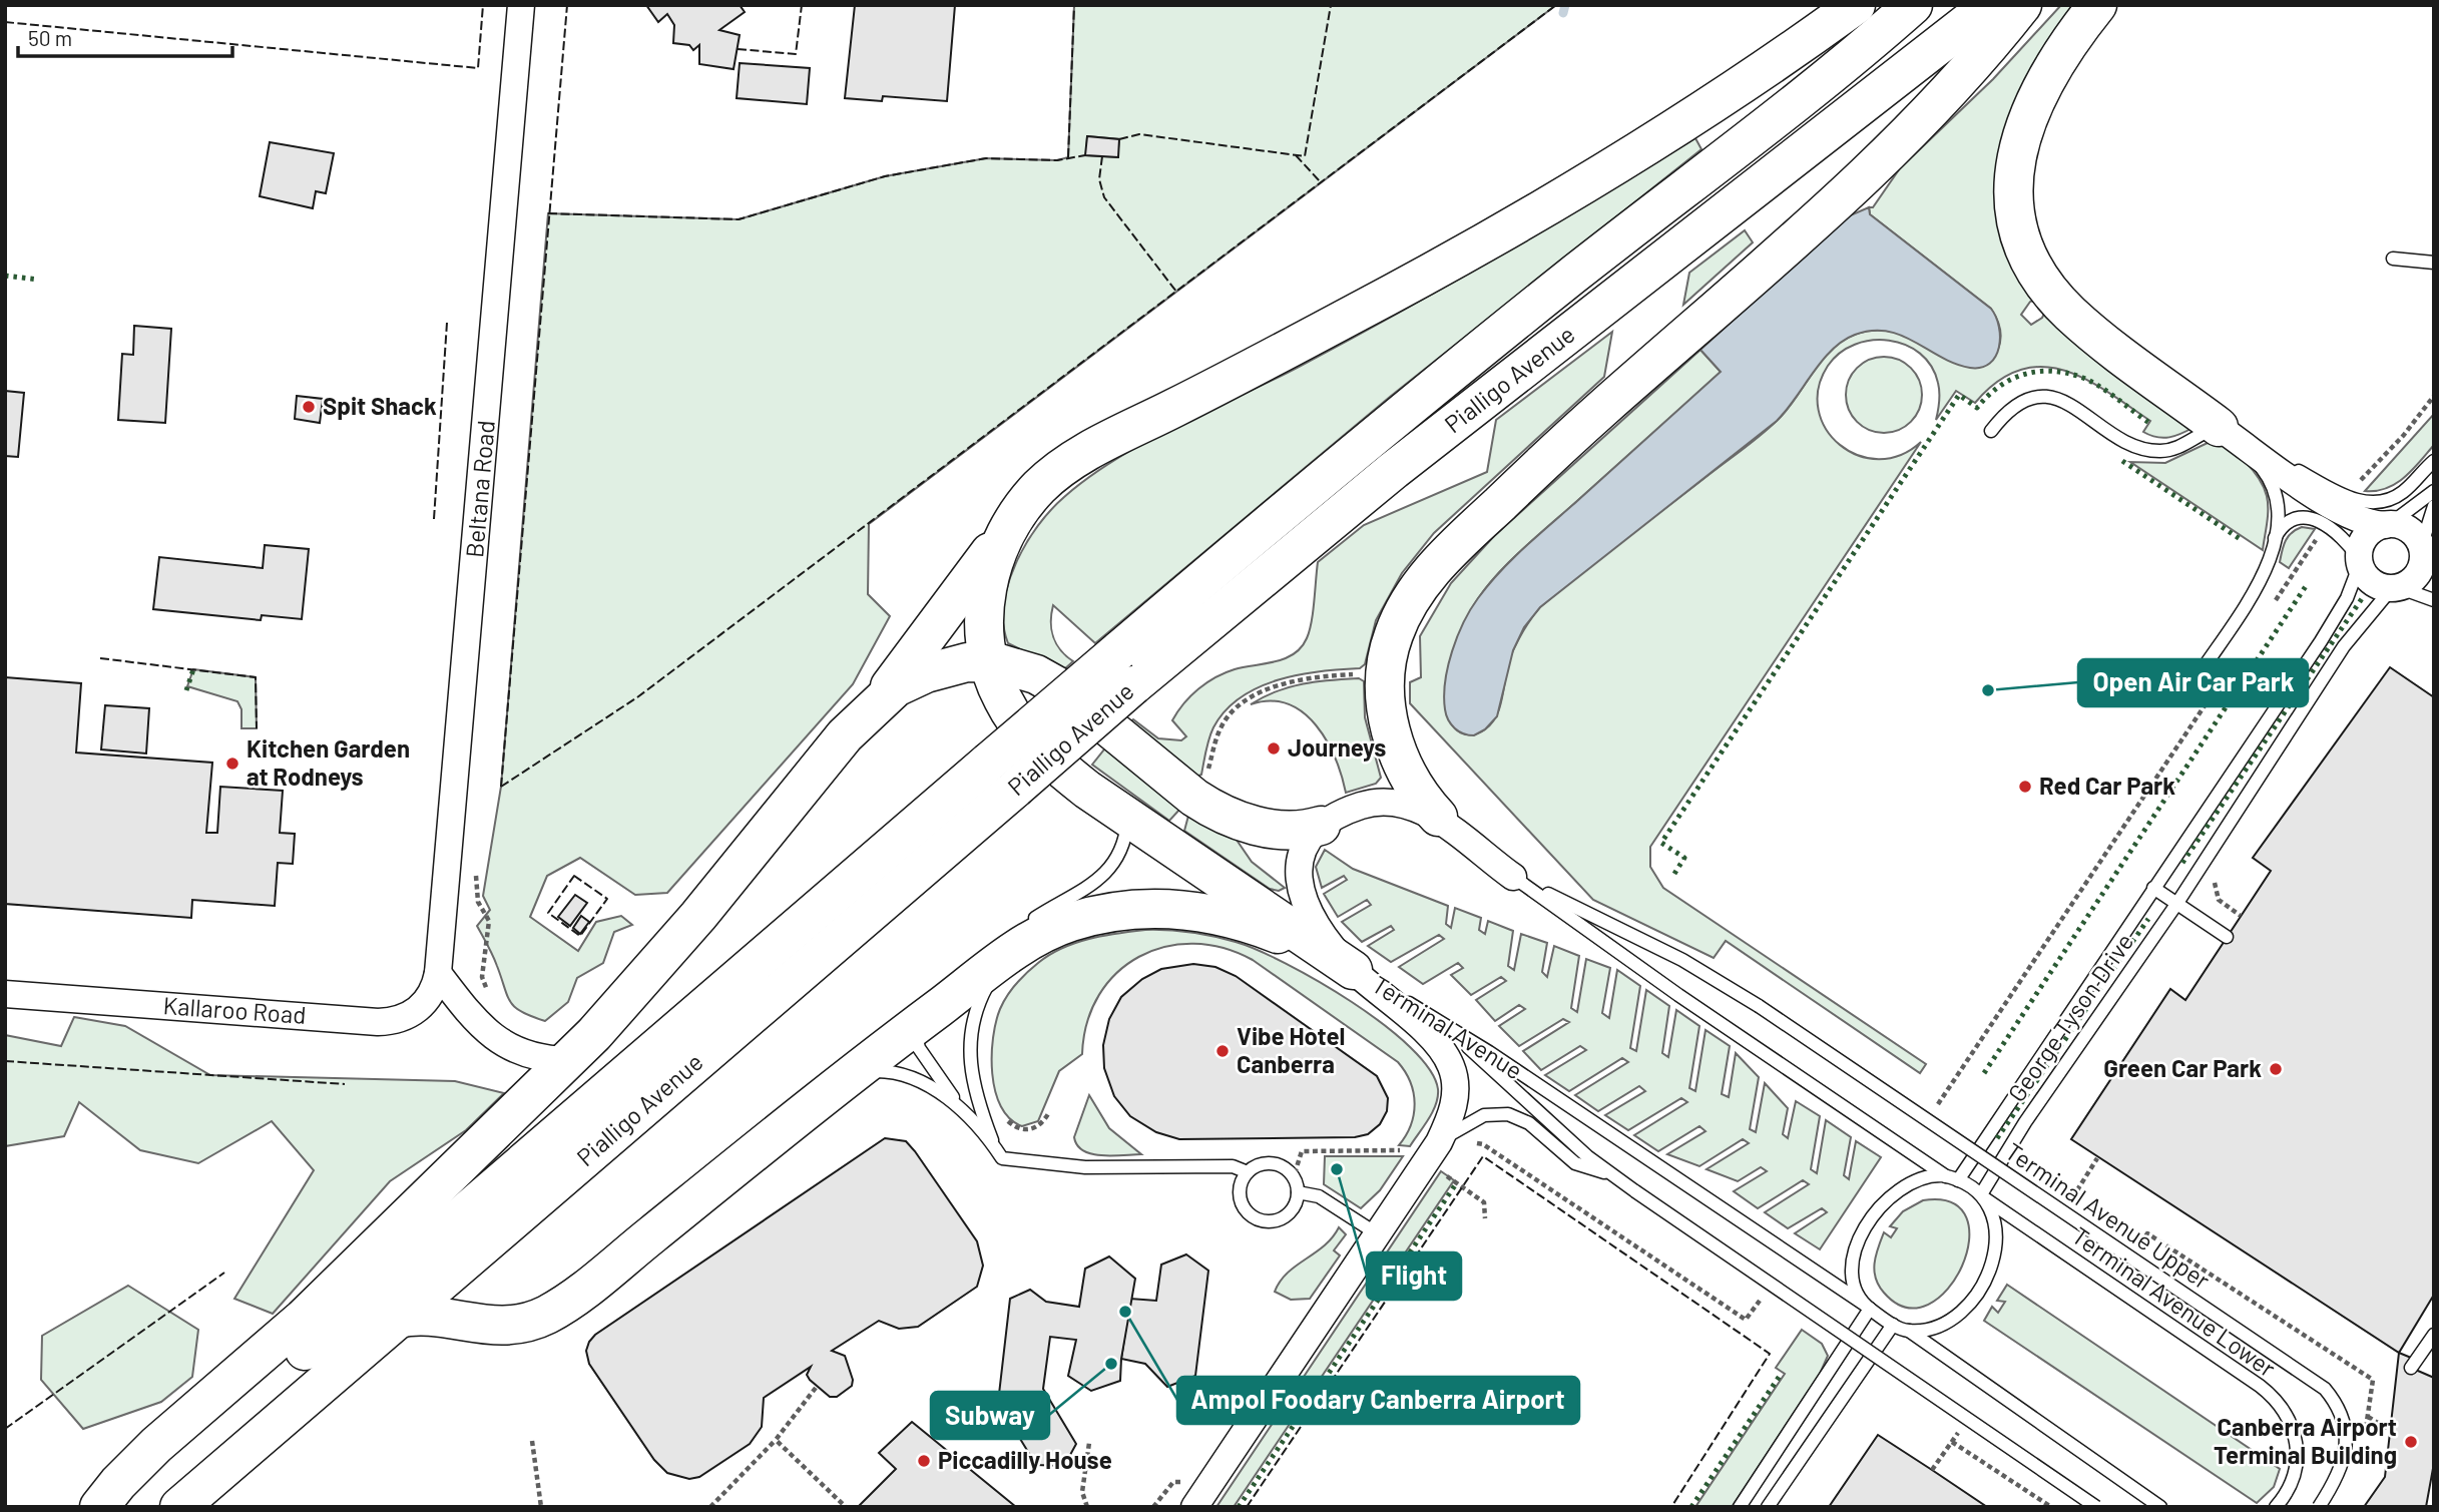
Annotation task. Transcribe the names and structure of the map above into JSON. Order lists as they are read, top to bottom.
{
  "streets": {
    "main road": ["Pialligo Avenue"],
    "street": ["Beltana Road", "Kallaroo Road", "Terminal Avenue"],
    "lane": ["George Tyson Drive", "Terminal Avenue Upper", "Terminal Avenue Lower"]
  },
  "crossings": [
    ["Beltana Road", "Kallaroo Road"],
    ["George Tyson Drive", "Terminal Avenue"],
    ["George Tyson Drive", "Terminal Avenue Lower"],
    ["Terminal Avenue", "Terminal Avenue Upper"],
    ["Terminal Avenue", "Terminal Avenue Lower"]
  ],
  "places": [
    "Spit Shack",
    "Open Air Car Park",
    "Journeys",
    "Kitchen Garden at Rodneys",
    "Red Car Park",
    "Vibe Hotel Canberra",
    "Green Car Park",
    "Flight",
    "Ampol Foodary Canberra Airport",
    "Subway",
    "Canberra Airport Terminal Building",
    "Piccadilly House"
  ],
  "scale_bar": "50 m"
}
